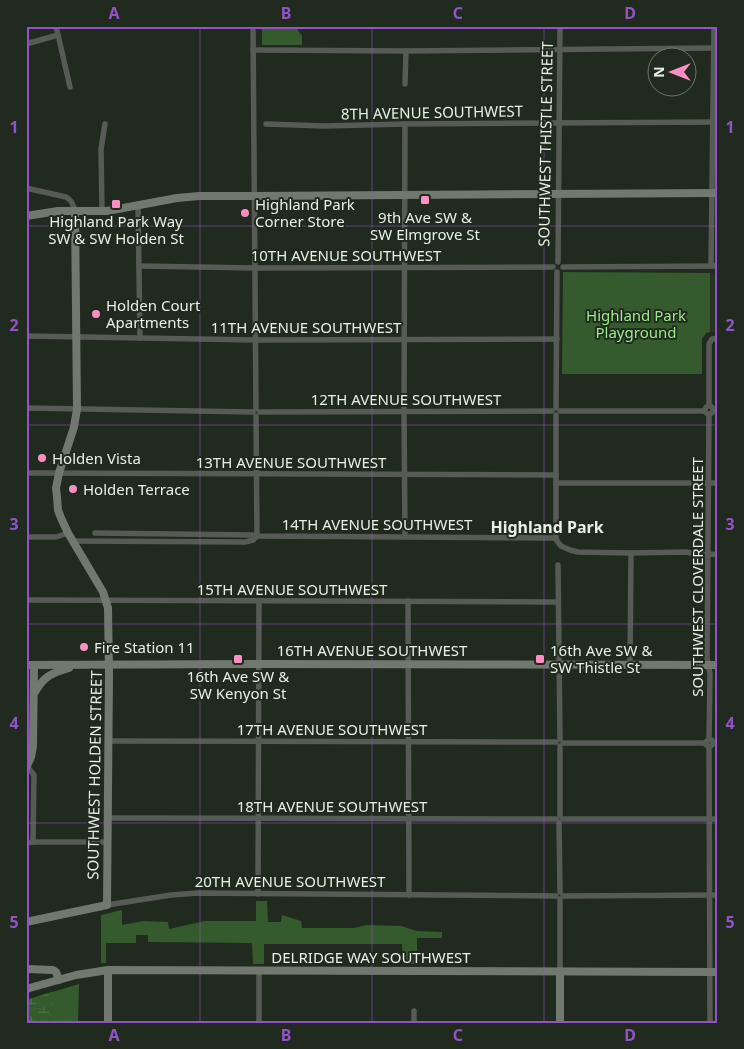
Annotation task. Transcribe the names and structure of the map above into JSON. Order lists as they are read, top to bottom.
{
  "streets": {
    "street": [
      "8TH AVENUE SOUTHWEST",
      "SOUTHWEST THISTLE STREET",
      "10TH AVENUE SOUTHWEST",
      "11TH AVENUE SOUTHWEST",
      "12TH AVENUE SOUTHWEST",
      "13TH AVENUE SOUTHWEST",
      "14TH AVENUE SOUTHWEST",
      "SOUTHWEST CLOVERDALE STREET",
      "15TH AVENUE SOUTHWEST",
      "16TH AVENUE SOUTHWEST",
      "17TH AVENUE SOUTHWEST",
      "SOUTHWEST HOLDEN STREET",
      "18TH AVENUE SOUTHWEST",
      "20TH AVENUE SOUTHWEST",
      "DELRIDGE WAY SOUTHWEST"
    ]
  },
  "crossings": [
    ["8TH AVENUE SOUTHWEST", "SOUTHWEST THISTLE STREET"],
    ["SOUTHWEST THISTLE STREET", "10TH AVENUE SOUTHWEST"],
    ["SOUTHWEST THISTLE STREET", "11TH AVENUE SOUTHWEST"],
    ["SOUTHWEST THISTLE STREET", "12TH AVENUE SOUTHWEST"],
    ["SOUTHWEST THISTLE STREET", "13TH AVENUE SOUTHWEST"],
    ["SOUTHWEST THISTLE STREET", "14TH AVENUE SOUTHWEST"],
    ["11TH AVENUE SOUTHWEST", "SOUTHWEST HOLDEN STREET"],
    ["12TH AVENUE SOUTHWEST", "SOUTHWEST CLOVERDALE STREET"],
    ["12TH AVENUE SOUTHWEST", "SOUTHWEST HOLDEN STREET"],
    ["13TH AVENUE SOUTHWEST", "SOUTHWEST HOLDEN STREET"],
    ["14TH AVENUE SOUTHWEST", "SOUTHWEST HOLDEN STREET"],
    ["SOUTHWEST CLOVERDALE STREET", "16TH AVENUE SOUTHWEST"],
    ["SOUTHWEST CLOVERDALE STREET", "17TH AVENUE SOUTHWEST"],
    ["SOUTHWEST CLOVERDALE STREET", "18TH AVENUE SOUTHWEST"],
    ["SOUTHWEST CLOVERDALE STREET", "20TH AVENUE SOUTHWEST"],
    ["SOUTHWEST CLOVERDALE STREET", "DELRIDGE WAY SOUTHWEST"],
    ["15TH AVENUE SOUTHWEST", "SOUTHWEST HOLDEN STREET"],
    ["16TH AVENUE SOUTHWEST", "SOUTHWEST HOLDEN STREET"],
    ["17TH AVENUE SOUTHWEST", "SOUTHWEST HOLDEN STREET"],
    ["SOUTHWEST HOLDEN STREET", "18TH AVENUE SOUTHWEST"],
    ["SOUTHWEST HOLDEN STREET", "20TH AVENUE SOUTHWEST"]
  ],
  "districts": ["Highland Park"],
  "parks": ["Highland Park Playground"],
  "places": {
    "transit": [
      "9th Ave SW & SW Elmgrove St",
      "Highland Park Way SW & SW Holden St",
      "16th Ave SW & SW Kenyon St",
      "16th Ave SW & SW Thistle St"
    ],
    "other": [
      "Highland Park Corner Store",
      "Holden Court Apartments",
      "Holden Vista",
      "Holden Terrace",
      "Fire Station 11"
    ]
  },
  "north": "left",
  "grid": {
    "columns": [
      "A",
      "B",
      "C",
      "D"
    ],
    "rows": [
      "1",
      "2",
      "3",
      "4",
      "5"
    ]
  }
}
